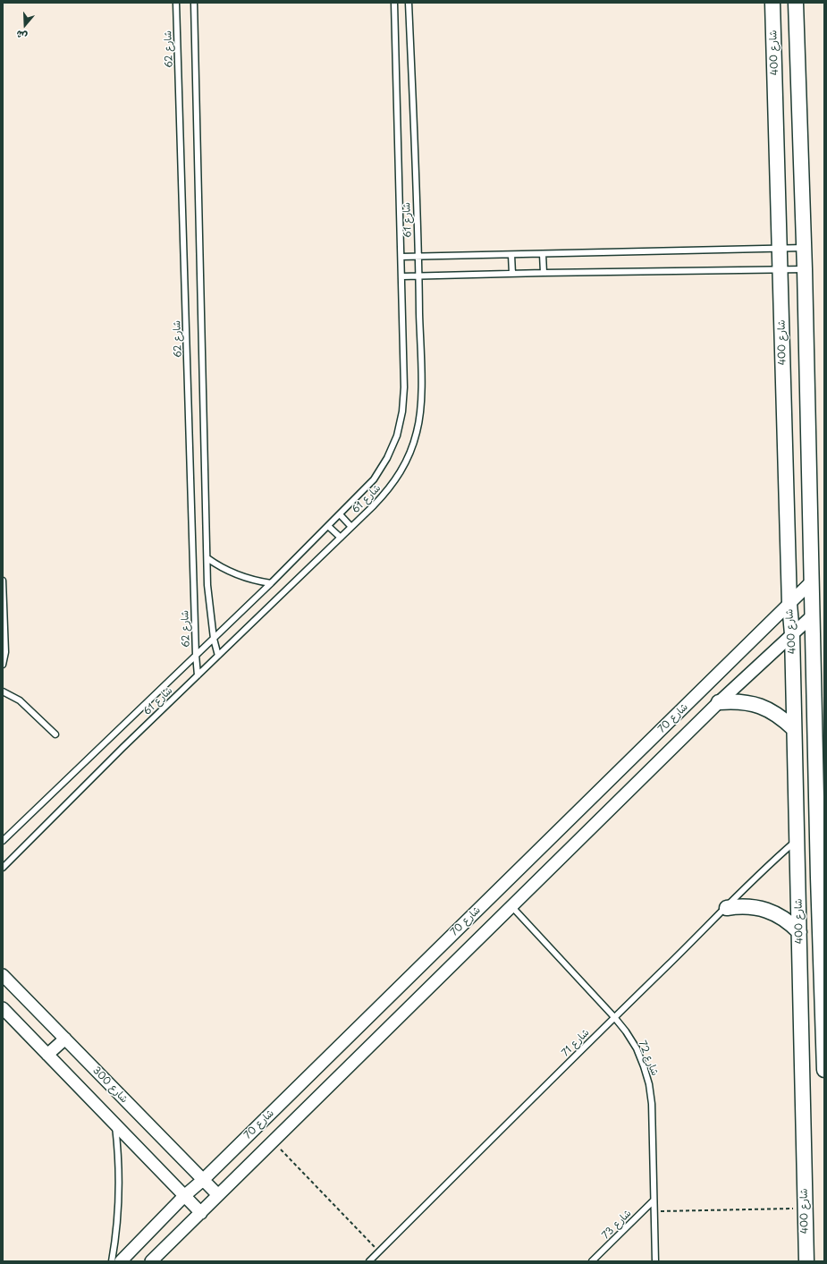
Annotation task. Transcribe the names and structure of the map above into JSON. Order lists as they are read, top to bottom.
{
  "streets": {
    "street": ["شارع 400", "شارع 70", "شارع 300"],
    "lane": [
      "شارع 62",
      "شارع 61",
      "شارع 71",
      "شارع 72",
      "شارع 73"
    ]
  },
  "crossings": [
    ["شارع 62", "شارع 61"],
    ["شارع 400", "شارع 70"],
    ["شارع 400", "شارع 71"],
    ["شارع 70", "شارع 72"],
    ["شارع 70", "شارع 300"],
    ["شارع 71", "شارع 72"],
    ["شارع 72", "شارع 73"]
  ],
  "north": "bottom"
}
